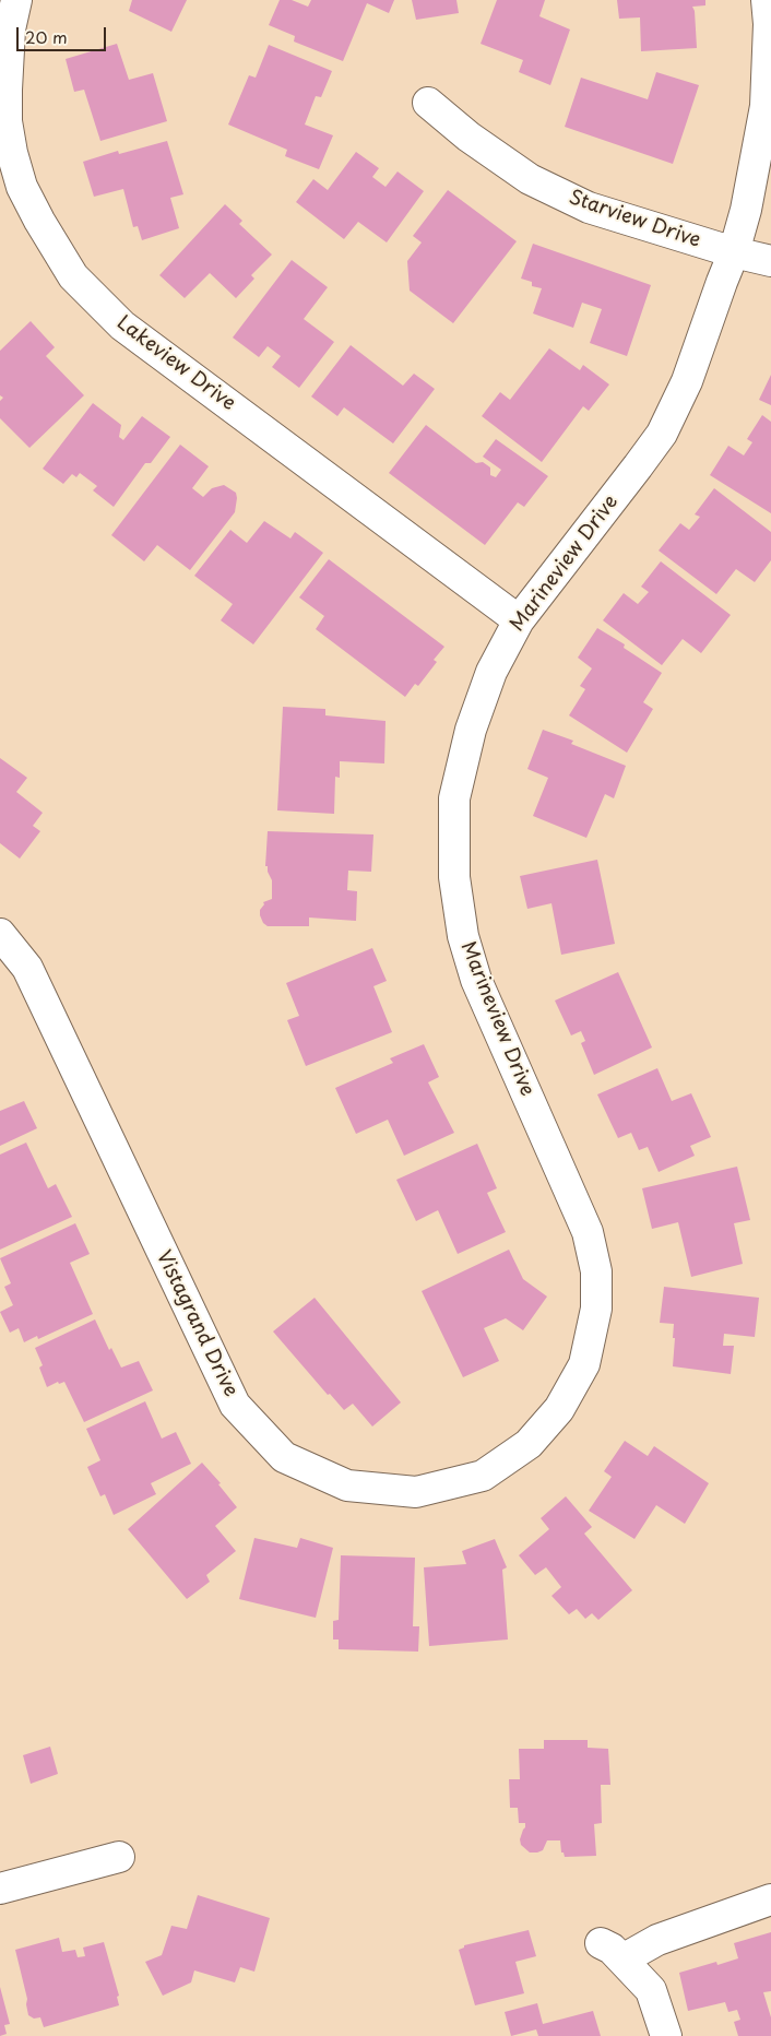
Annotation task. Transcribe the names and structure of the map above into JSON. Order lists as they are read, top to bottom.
{
  "streets": {
    "street": [
      "Starview Drive",
      "Lakeview Drive",
      "Marineview Drive",
      "Vistagrand Drive"
    ]
  },
  "crossings": [
    ["Starview Drive", "Marineview Drive"],
    ["Lakeview Drive", "Marineview Drive"],
    ["Marineview Drive", "Vistagrand Drive"]
  ],
  "scale_bar": "20 m"
}
